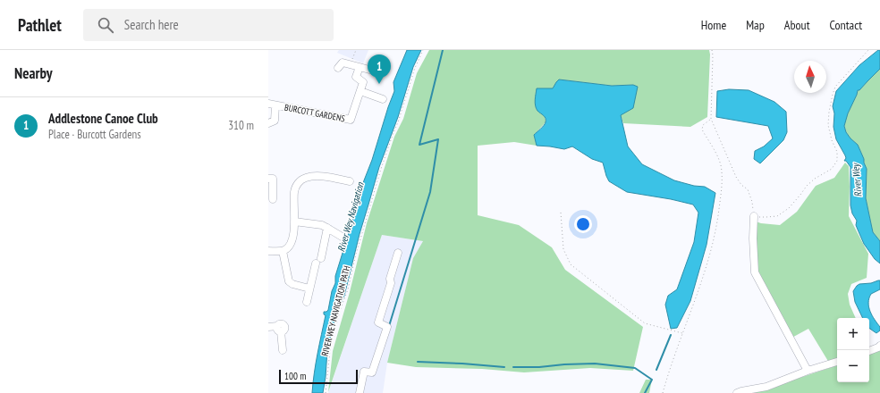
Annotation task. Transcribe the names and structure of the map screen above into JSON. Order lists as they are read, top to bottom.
{
  "streets": {
    "street": ["BURCOTT GARDENS"],
    "path": ["RIVER WEY NAVIGATION PATH"]
  },
  "water": ["River Wey", "River Wey Navigation"],
  "scale_bar": "100 m",
  "north": "top",
  "page": {
    "header": "Pathlet",
    "search": "Search here",
    "nav": [
      "Home",
      "Map",
      "About",
      "Contact"
    ],
    "heading": "Nearby",
    "pins": "1",
    "list": [
      {
        "mark": "1",
        "name": "Addlestone Canoe Club",
        "note": "Place · Burcott Gardens",
        "value": "310 m"
      }
    ],
    "map_buttons": ["+", "−"],
    "scale": "100 m"
  }
}
